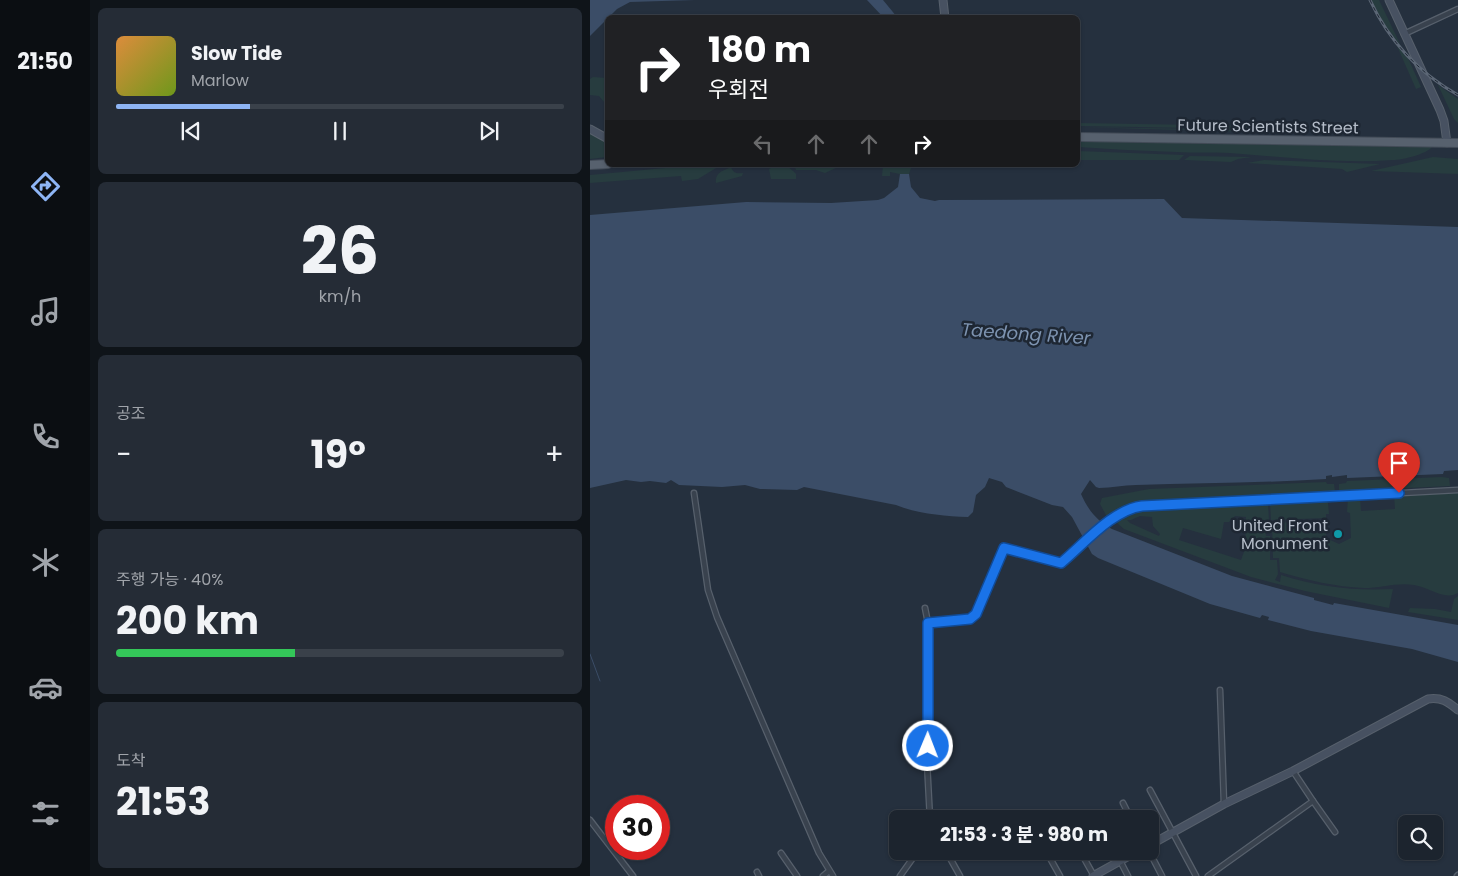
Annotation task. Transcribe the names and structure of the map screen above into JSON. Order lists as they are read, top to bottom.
{
  "streets": {
    "main road": ["Future Scientists Street"]
  },
  "water": ["Taedong River"],
  "places": ["United Front Monument"],
  "page": {
    "tabs": "21:50",
    "turn": ["180 m", "우회전"],
    "song": ["Slow Tide", "Marlow"],
    "tile": [
      ["26", "km/h"],
      "공조",
      ["주행 가능 · 40%", "200 km"],
      ["도착", "21:53"]
    ],
    "heat": ["−", "19°", "+"],
    "limit": "30",
    "trip": "21:53 · 3 분 · 980 m"
  }
}
